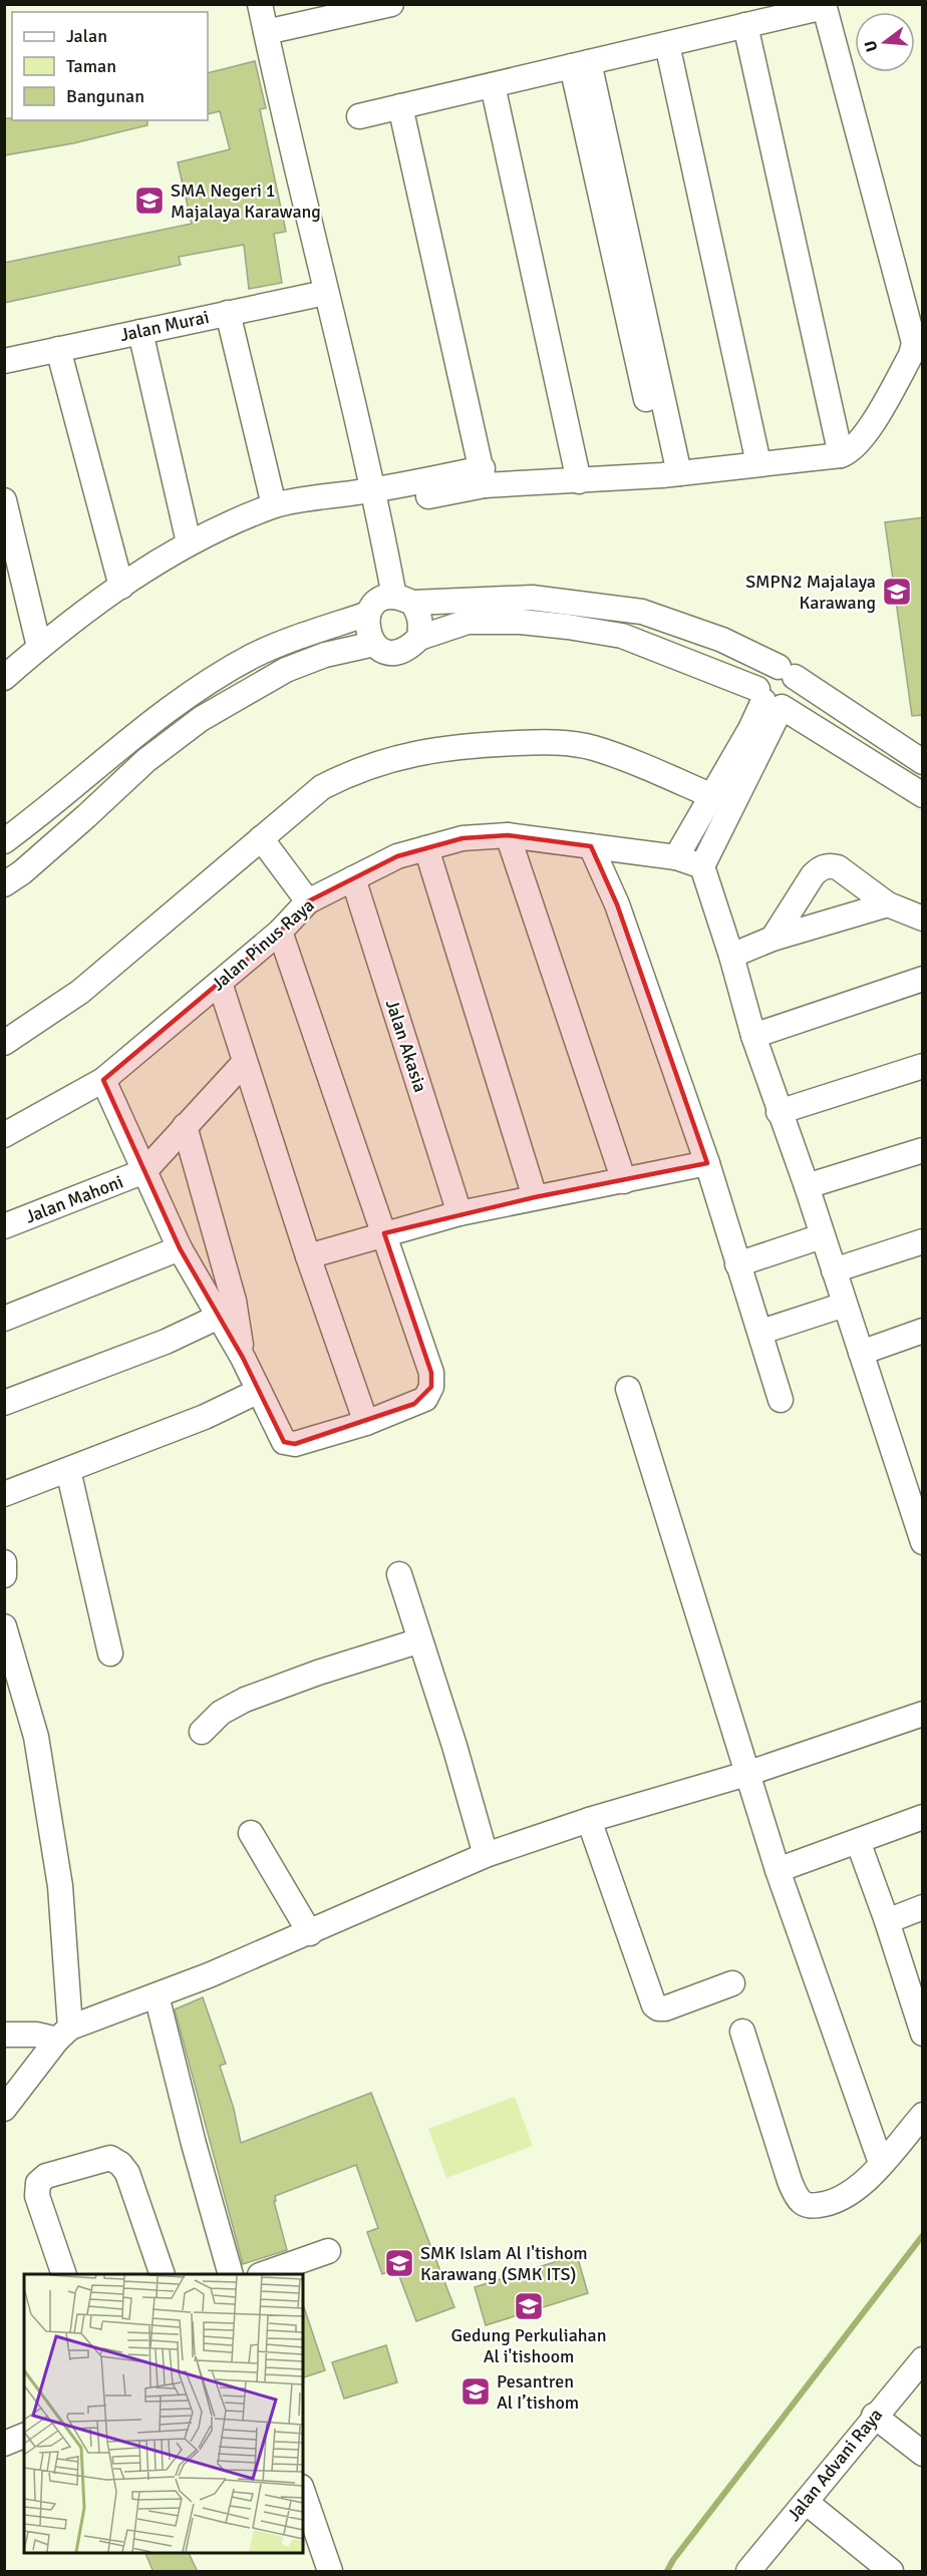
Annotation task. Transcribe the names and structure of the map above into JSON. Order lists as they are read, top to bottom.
{
  "streets": {
    "street": [
      "Jalan Murai",
      "Jalan Pinus Raya",
      "Jalan Akasia",
      "Jalan Mahoni",
      "Jalan Advani Raya"
    ]
  },
  "crossings": [
    ["Jalan Pinus Raya", "Jalan Akasia"]
  ],
  "places": {
    "school or university": [
      "SMA Negeri 1 Majalaya Karawang",
      "SMPN2 Majalaya Karawang",
      "SMK Islam Al I'tishom Karawang (SMK ITS)",
      "Gedung Perkuliahan Al i'tishoom",
      "Pesantren Al I’tishom"
    ]
  },
  "legend": ["Jalan", "Taman", "Bangunan"],
  "north": "left"
}
